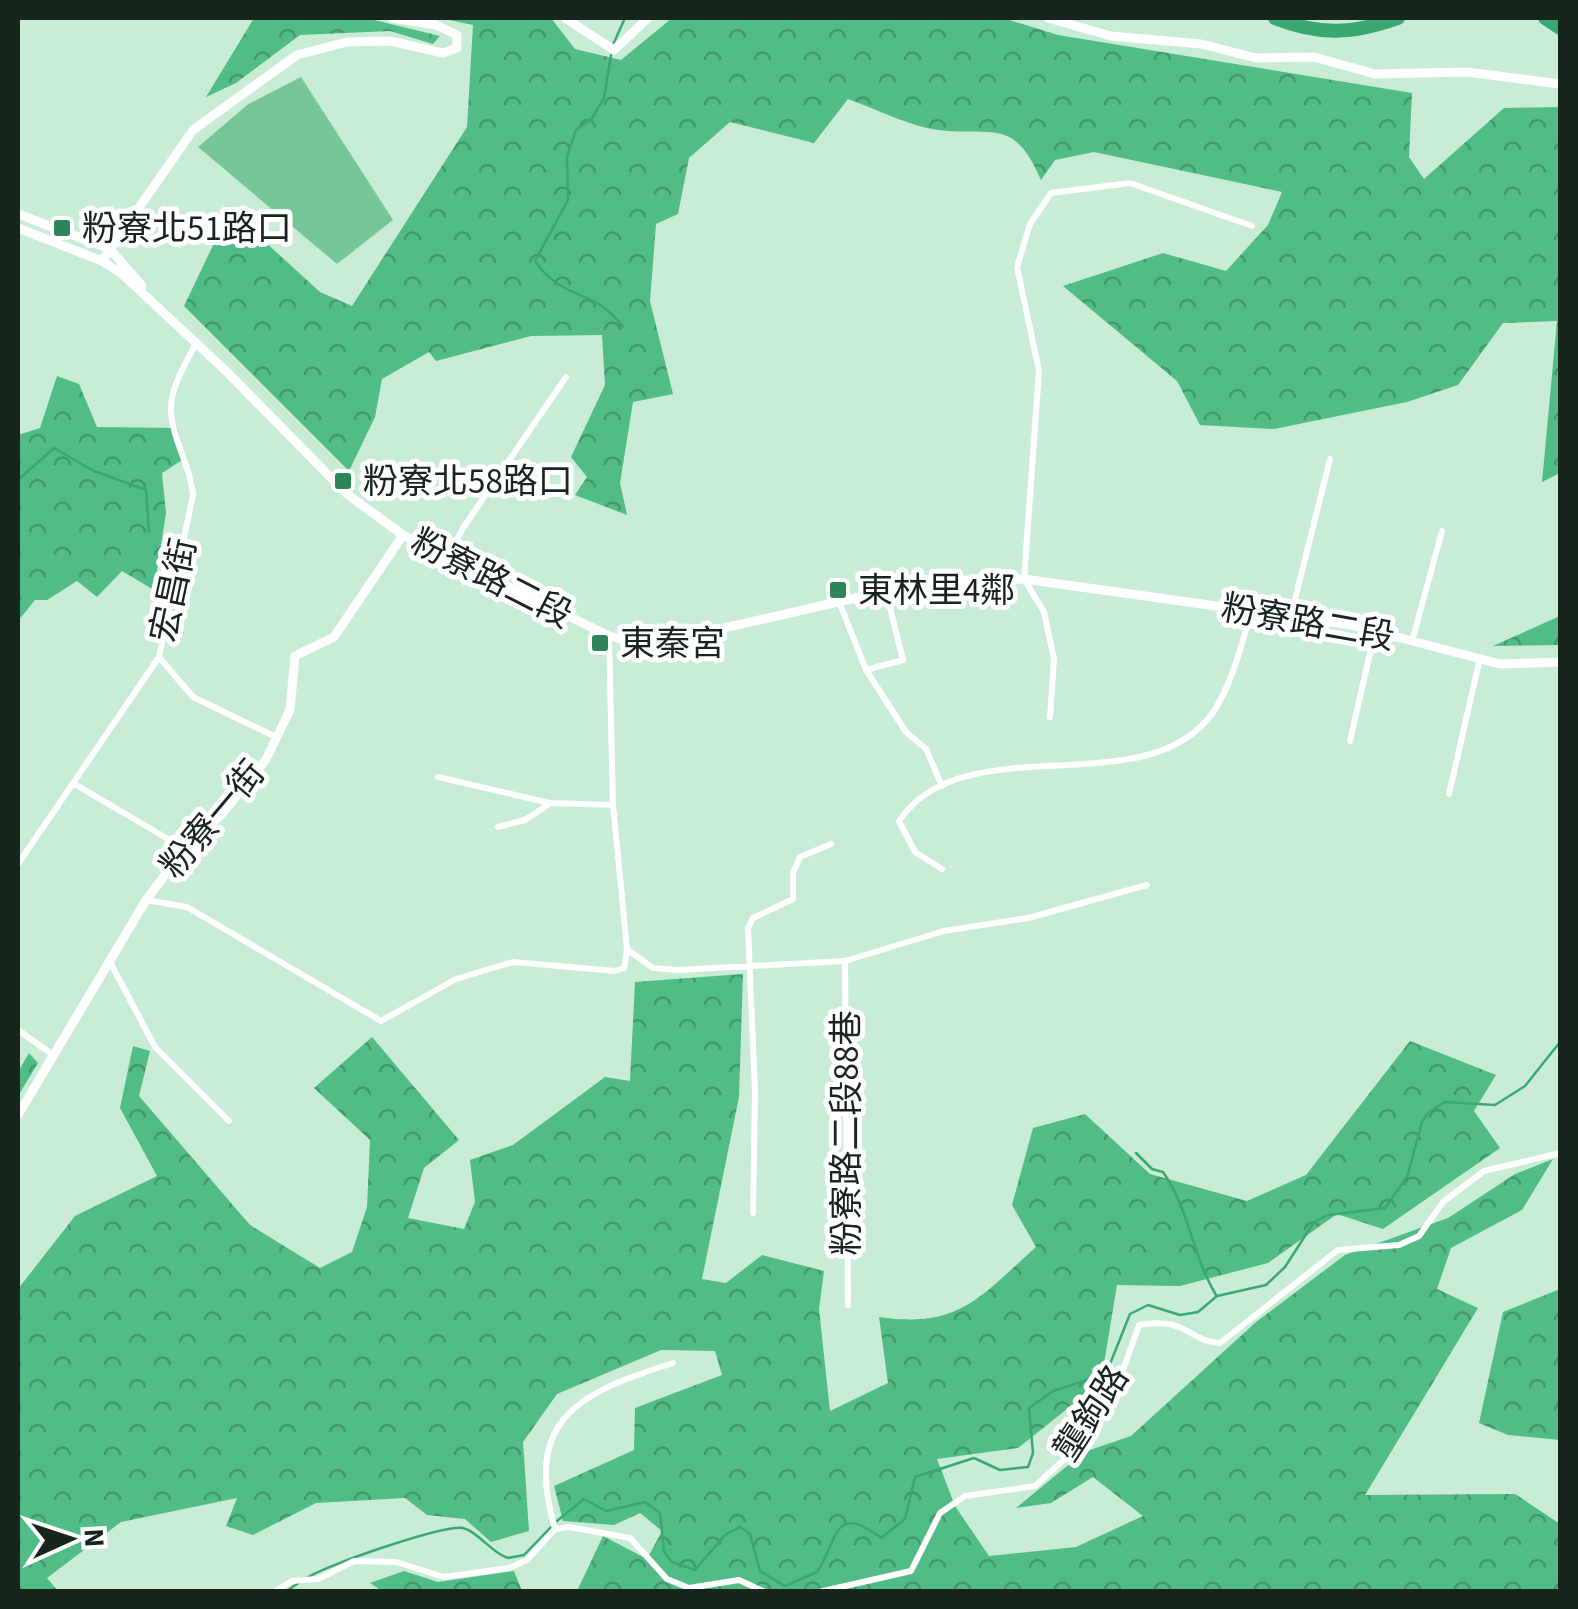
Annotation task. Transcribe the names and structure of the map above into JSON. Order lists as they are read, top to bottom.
{
  "streets": {
    "main road": ["粉寮路二段", "粉寮一街"],
    "street": ["宏昌街", "粉寮路二段88巷", "壟鉤路"]
  },
  "crossings": [
    ["粉寮路二段", "宏昌街"],
    ["粉寮路二段", "粉寮一街"]
  ],
  "places": {
    "transit": [
      "粉寮北51路口",
      "粉寮北58路口",
      "東林里4鄰",
      "東秦宮"
    ]
  },
  "north": "right"
}
